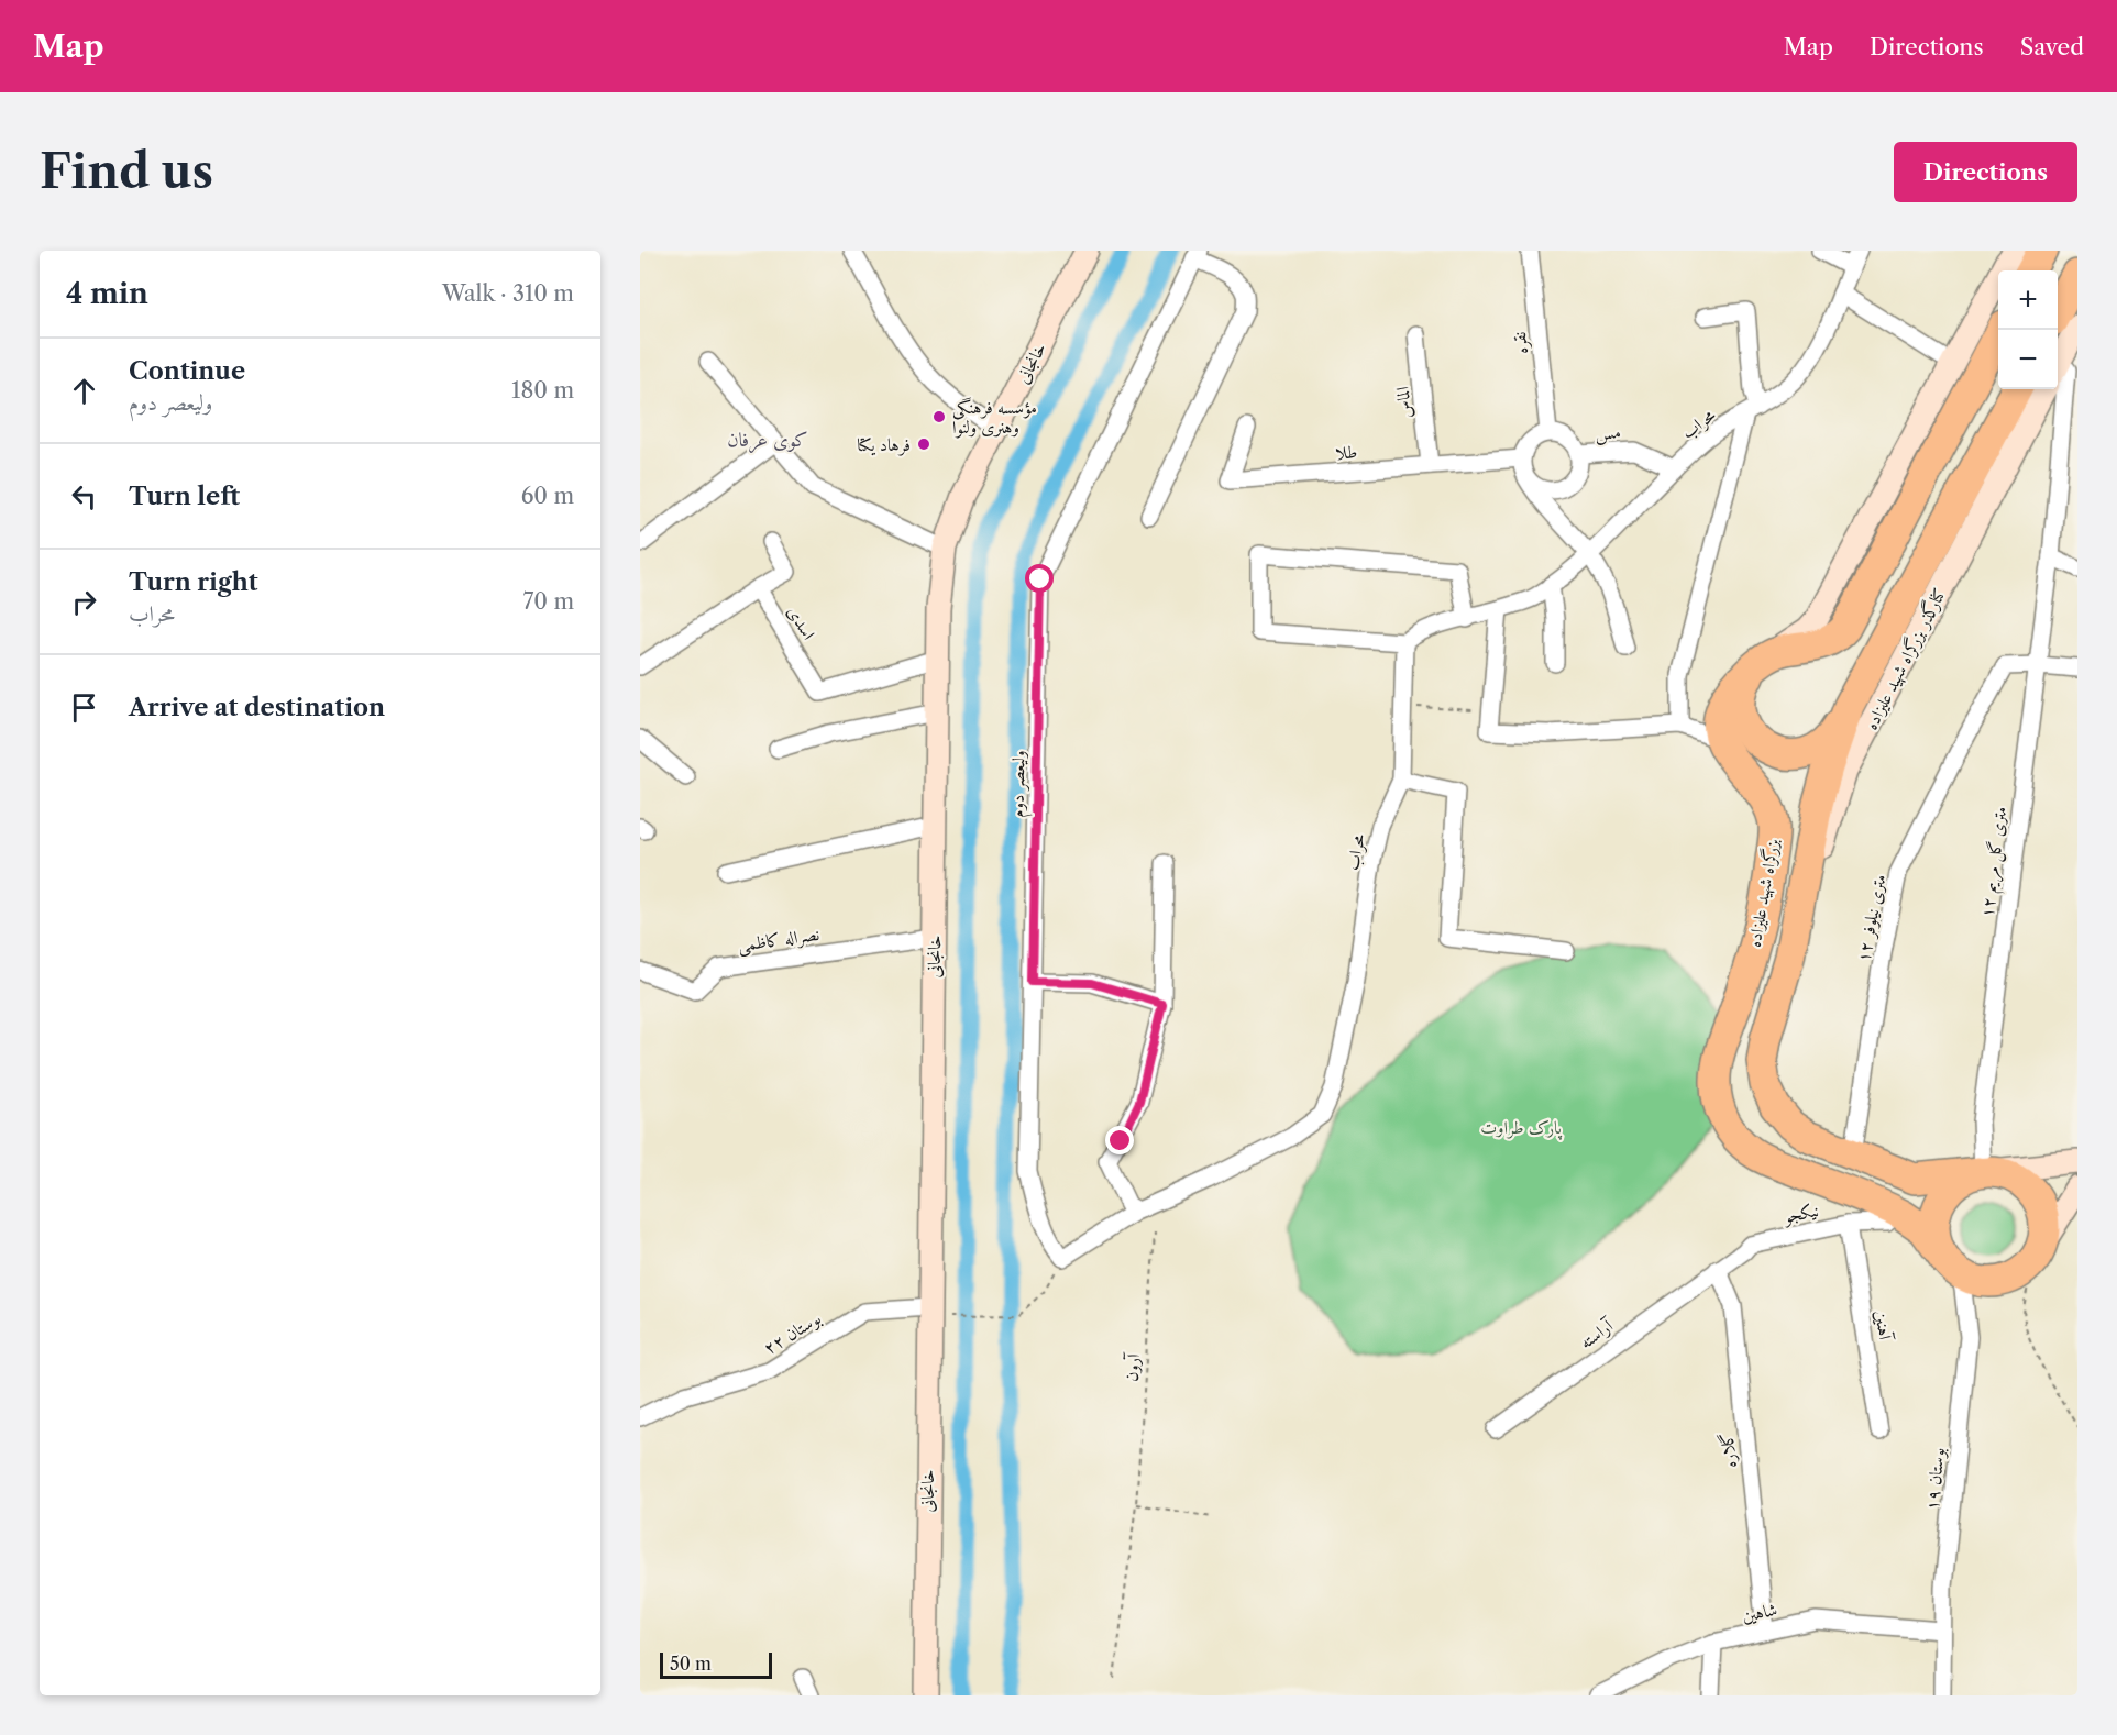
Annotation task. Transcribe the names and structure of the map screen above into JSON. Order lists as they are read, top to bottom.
{
  "streets": {
    "highway": ["بزرگراه شهید علیزاده"],
    "main road": ["خانجانی", "کنارگذر بزرگراه شهید علیزاده"],
    "street": [
      "نقره",
      "الماس",
      "محراب",
      "مس",
      "طلا",
      "اسدی",
      "ولیعصر دوم",
      "۱۲ متری گل مریم",
      "۱۲ متری نیلوفر",
      "نصراله کاظمی",
      "نیکجو",
      "آهنین",
      "بوستان ۲۲",
      "آراسته",
      "گلاره",
      "بوستان ۱۹",
      "شاهین"
    ],
    "path": ["آرون"]
  },
  "crossings": [
    ["نقره", "مس"],
    ["نقره", "طلا"],
    ["خانجانی", "اسدی"],
    ["خانجانی", "نصراله کاظمی"],
    ["خانجانی", "بوستان ۲۲"],
    ["الماس", "طلا"],
    ["محراب", "مس"],
    ["مس", "طلا"],
    ["کنارگذر بزرگراه شهید علیزاده", "بزرگراه شهید علیزاده"],
    ["۱۲ متری گل مریم", "بزرگراه شهید علیزاده"],
    ["۱۲ متری گل مریم", "۱۲ متری نیلوفر"],
    ["۱۲ متری گل مریم", "بوستان ۱۹"],
    ["بزرگراه شهید علیزاده", "۱۲ متری نیلوفر"],
    ["بزرگراه شهید علیزاده", "نیکجو"],
    ["بزرگراه شهید علیزاده", "بوستان ۱۹"],
    ["نیکجو", "آهنین"],
    ["نیکجو", "آراسته"],
    ["نیکجو", "گلاره"],
    ["آراسته", "گلاره"],
    ["گلاره", "شاهین"],
    ["بوستان ۱۹", "شاهین"]
  ],
  "districts": ["کوی عرفان"],
  "parks": ["پارک طراوت"],
  "places": ["مؤسسه فرهنگی وهنری ولنوا", "فرهاد یکتا"],
  "scale_bar": "50 m",
  "page": {
    "header": "Map",
    "nav": ["Map", "Directions", "Saved"],
    "buttons": "Directions",
    "title": "Find us",
    "heading": ["4 min", "Walk · 310 m"],
    "map_buttons": ["+", "−"],
    "list": [
      ["Continue", "ولیعصر دوم", "180 m"],
      ["Turn left", "60 m"],
      ["Turn right", "محراب", "70 m"],
      "Arrive at destination"
    ],
    "scale": "50 m"
  }
}
